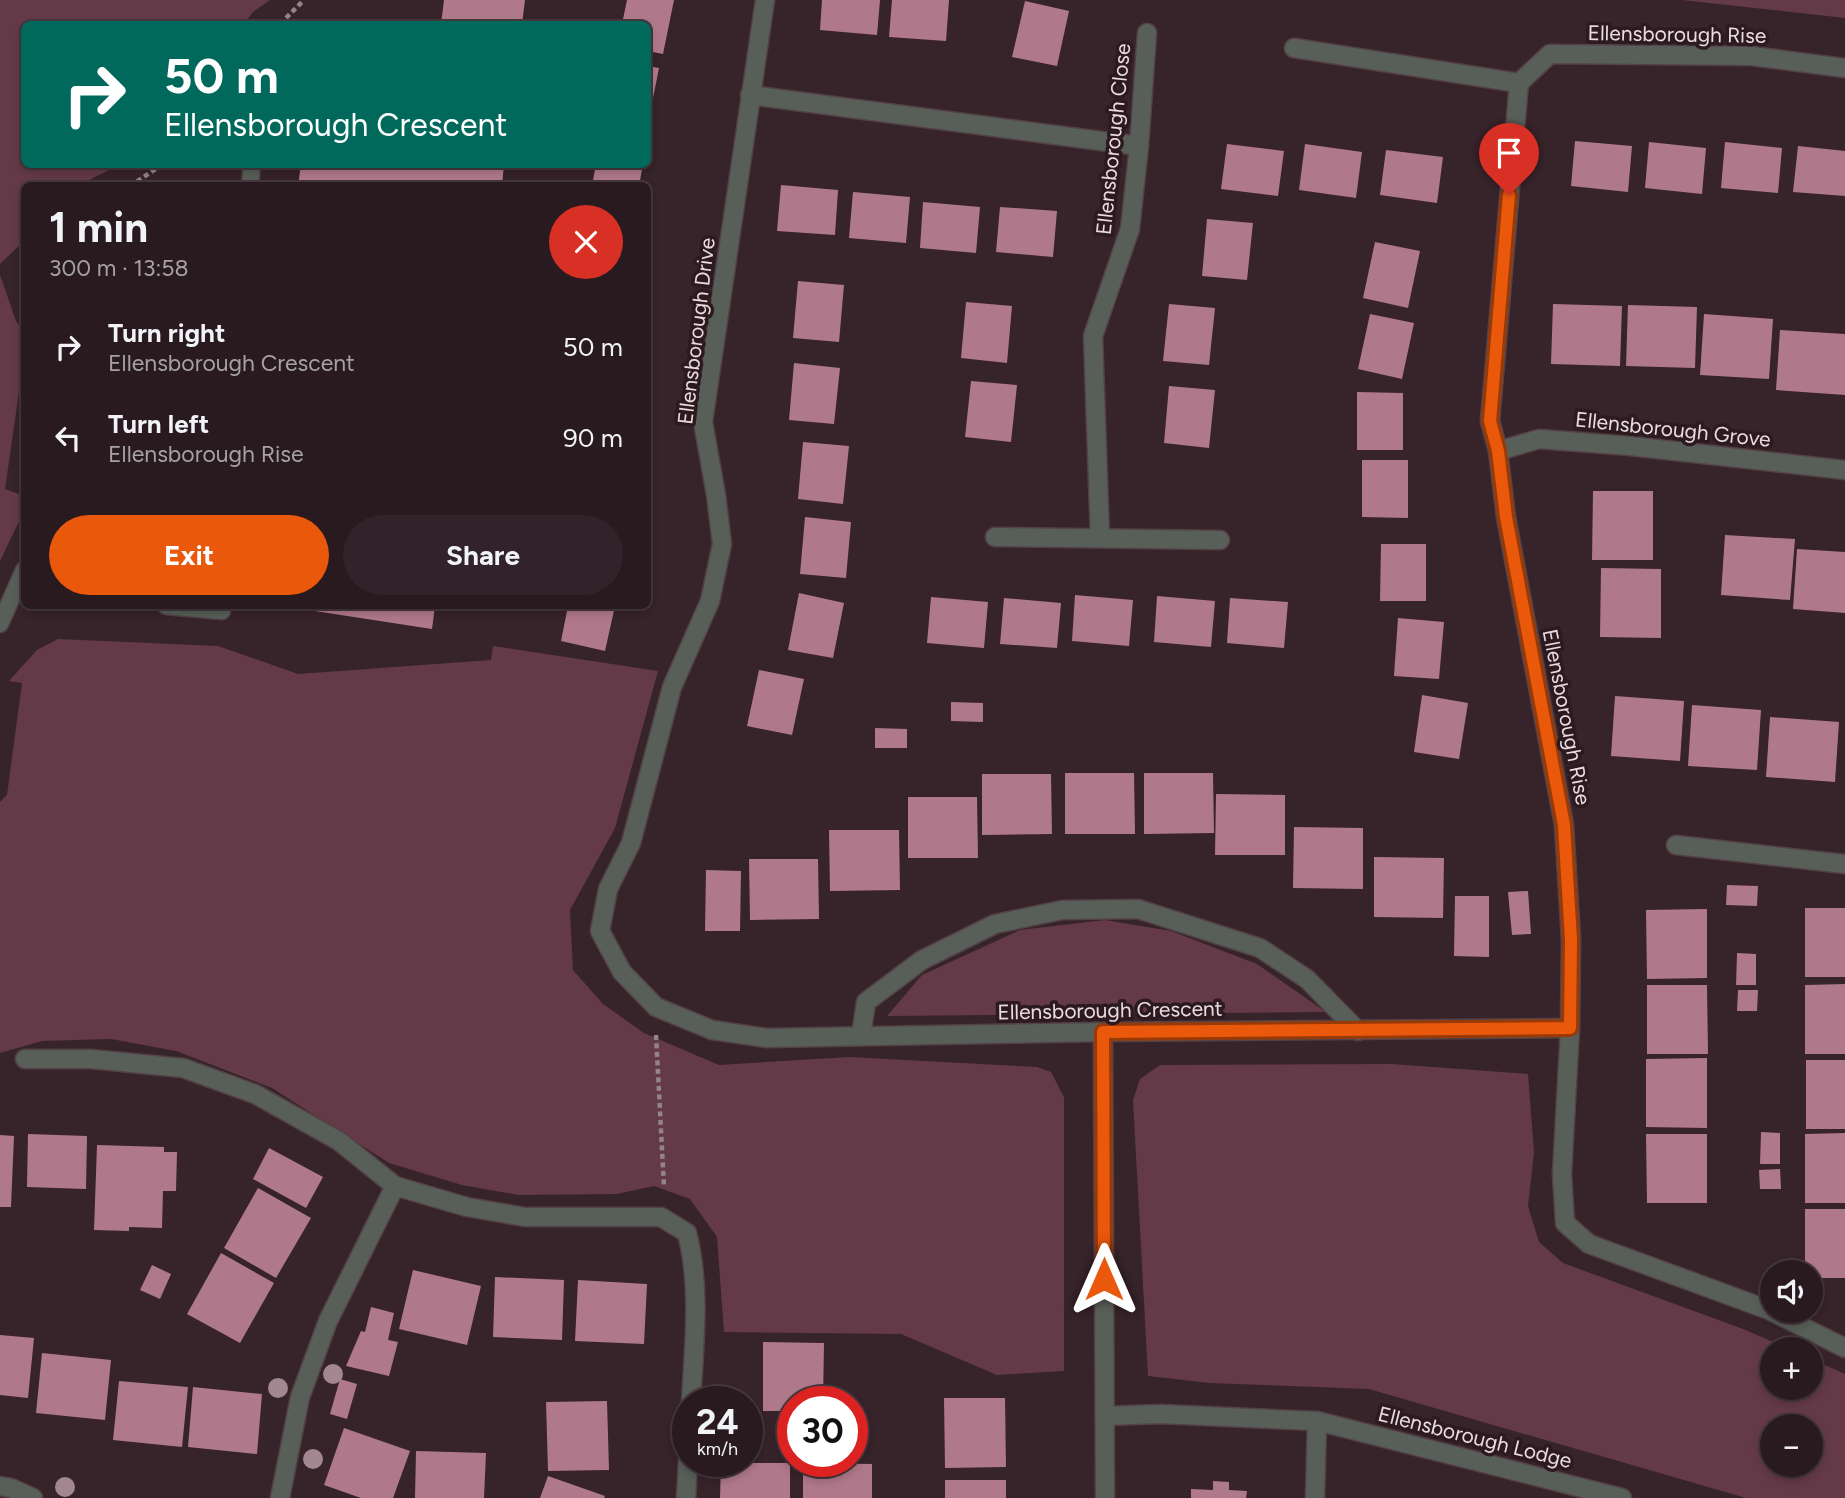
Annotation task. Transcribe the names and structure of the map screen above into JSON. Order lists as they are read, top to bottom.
{
  "streets": {
    "street": [
      "Ellensborough Rise",
      "Ellensborough Close",
      "Ellensborough Drive",
      "Ellensborough Grove",
      "Ellensborough Crescent",
      "Ellensborough Lodge"
    ]
  },
  "crossings": [
    ["Ellensborough Rise", "Ellensborough Grove"],
    ["Ellensborough Rise", "Ellensborough Crescent"],
    ["Ellensborough Drive", "Ellensborough Crescent"]
  ],
  "page": {
    "turn": ["50 m", "Ellensborough Crescent"],
    "heading": ["1 min", "300 m · 13:58"],
    "list": [
      {
        "name": "Turn right",
        "note": "Ellensborough Crescent",
        "value": "50 m"
      },
      {
        "name": "Turn left",
        "note": "Ellensborough Rise",
        "value": "90 m"
      }
    ],
    "buttons": ["Exit", "Share"],
    "map_buttons": ["+", "−"],
    "speed": "24 km/h",
    "limit": "30"
  }
}
